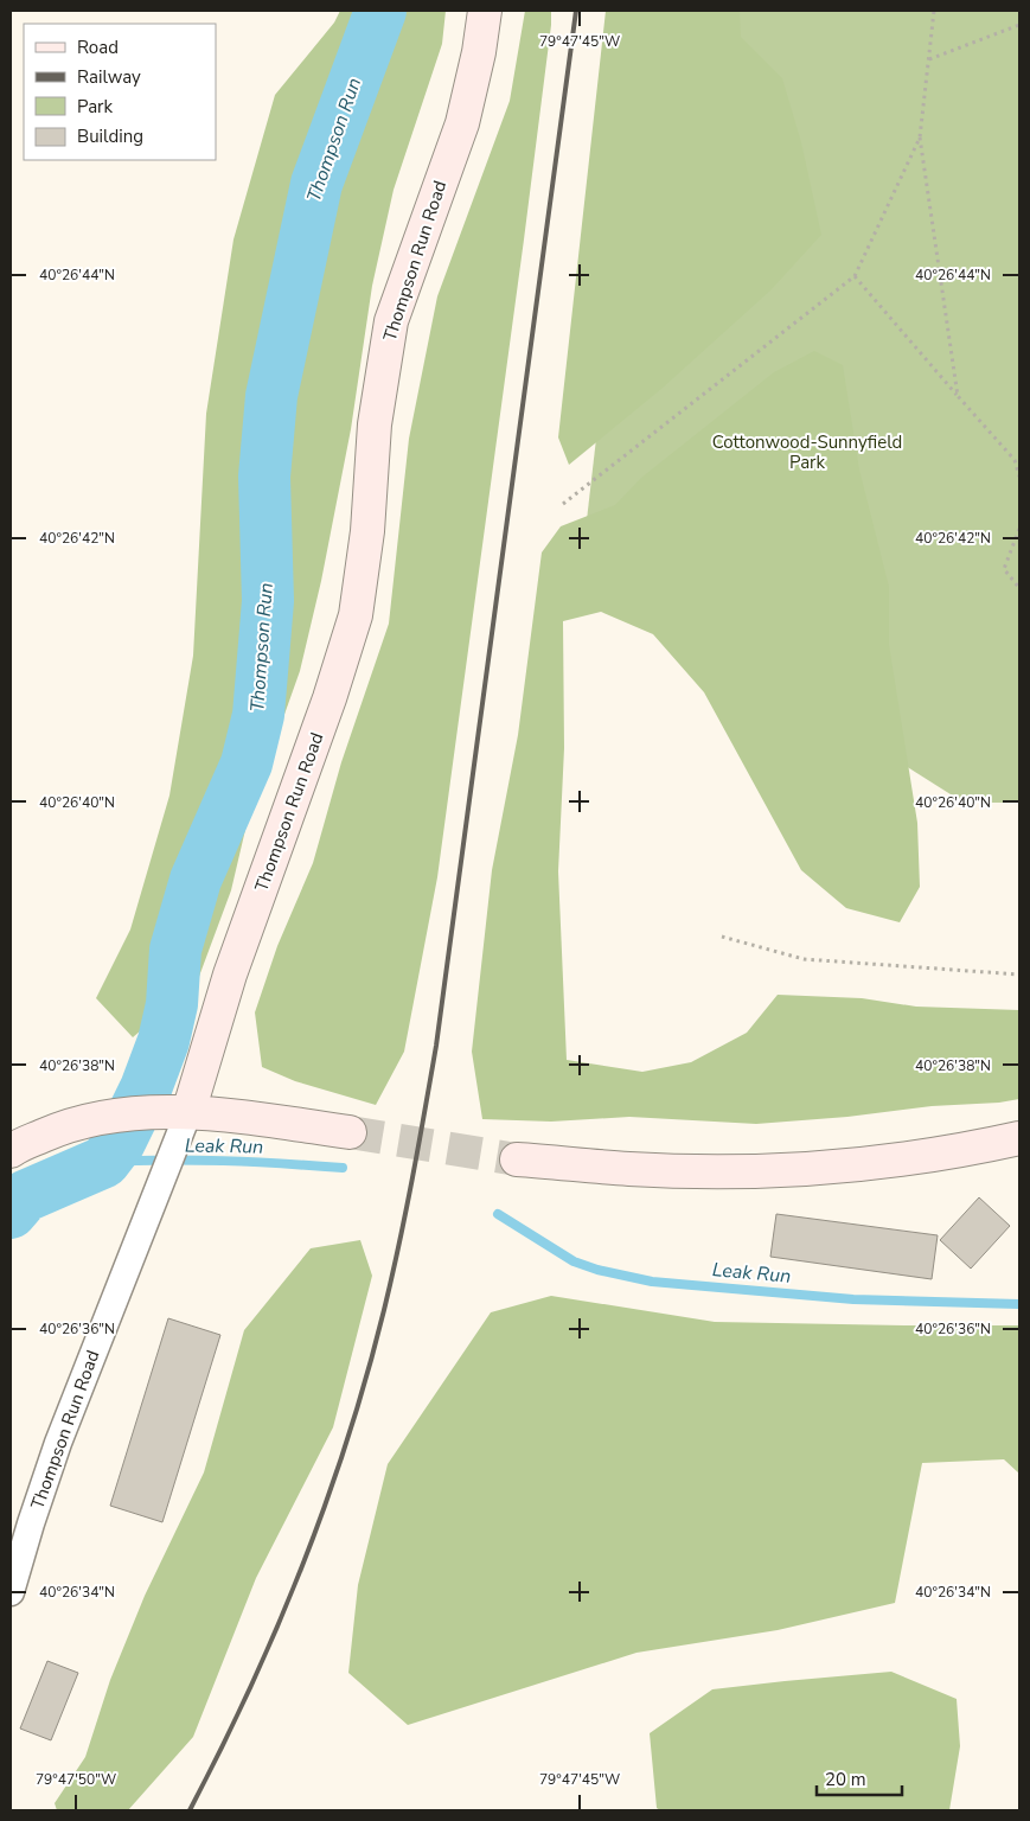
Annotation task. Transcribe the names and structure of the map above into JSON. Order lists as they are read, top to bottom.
{
  "streets": {
    "street": ["Thompson Run Road"]
  },
  "water": ["Thompson Run", "Leak Run"],
  "parks": ["Cottonwood-Sunnyfield Park"],
  "legend": [
    "Road",
    "Railway",
    "Park",
    "Building"
  ],
  "scale_bar": "20 m",
  "coordinates": [
    "79°47'45\"W",
    "40°26'44\"N",
    "40°26'42\"N",
    "40°26'40\"N",
    "40°26'38\"N",
    "40°26'36\"N",
    "40°26'34\"N",
    "79°47'50\"W"
  ]
}
